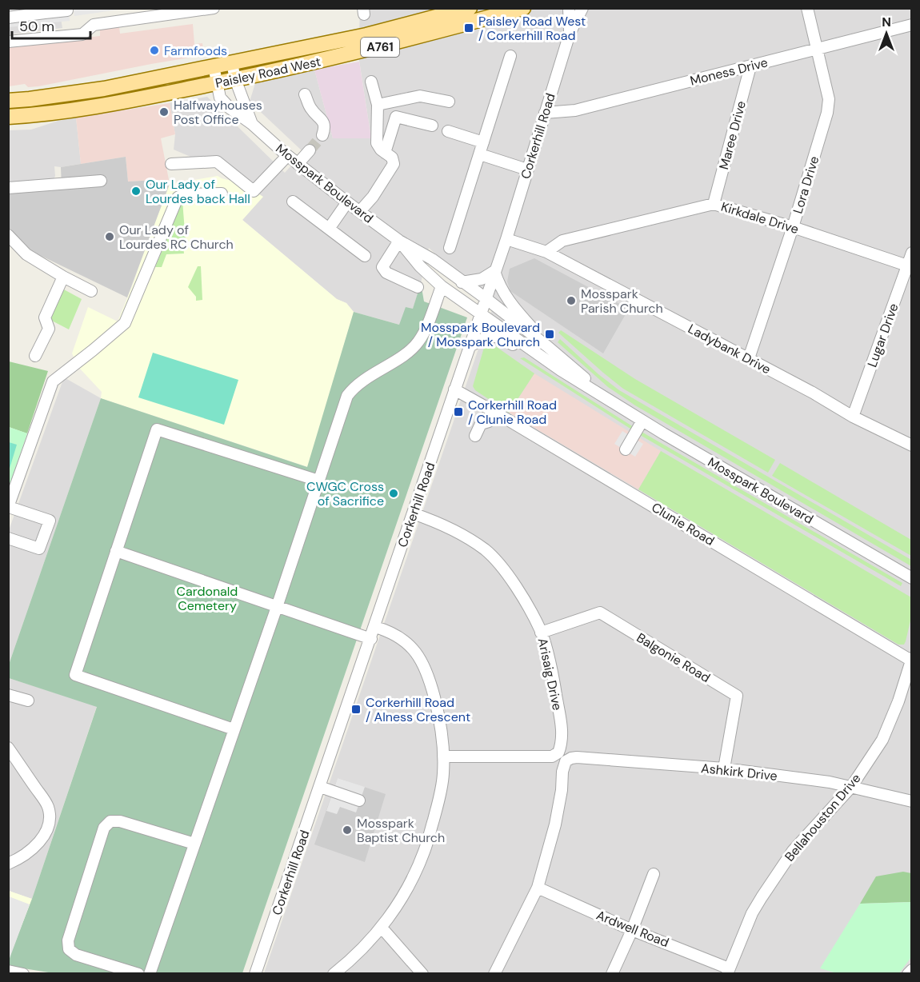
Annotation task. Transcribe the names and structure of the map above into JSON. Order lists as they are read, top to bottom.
{
  "streets": {
    "main road": ["A761", "Paisley Road West"],
    "street": [
      "Moness Drive",
      "Maree Drive",
      "Corkerhill Road",
      "Mosspark Boulevard",
      "Lora Drive",
      "Kirkdale Drive",
      "Lugar Drive",
      "Ladybank Drive",
      "Clunie Road",
      "Balgonie Road",
      "Arisaig Drive",
      "Ashkirk Drive",
      "Bellahouston Drive",
      "Ardwell Road"
    ]
  },
  "crossings": [
    ["Moness Drive", "Maree Drive"],
    ["Moness Drive", "Corkerhill Road"],
    ["Moness Drive", "Lora Drive"],
    ["Paisley Road West", "Mosspark Boulevard"],
    ["Maree Drive", "Kirkdale Drive"],
    ["Corkerhill Road", "Mosspark Boulevard"],
    ["Corkerhill Road", "Clunie Road"],
    ["Corkerhill Road", "Arisaig Drive"],
    ["Lora Drive", "Kirkdale Drive"],
    ["Lora Drive", "Ladybank Drive"],
    ["Kirkdale Drive", "Lugar Drive"],
    ["Kirkdale Drive", "Ladybank Drive"],
    ["Lugar Drive", "Ladybank Drive"],
    ["Clunie Road", "Bellahouston Drive"],
    ["Balgonie Road", "Arisaig Drive"],
    ["Balgonie Road", "Ashkirk Drive"],
    ["Ashkirk Drive", "Bellahouston Drive"],
    ["Bellahouston Drive", "Ardwell Road"]
  ],
  "parks": ["Cardonald Cemetery"],
  "places": {
    "transit": [
      "Paisley Road West / Corkerhill Road",
      "Mosspark Boulevard / Mosspark Church",
      "Corkerhill Road / Clunie Road",
      "Corkerhill Road / Alness Crescent"
    ],
    "other": [
      "Farmfoods",
      "Halfwayhouses Post Office",
      "Our Lady of Lourdes back Hall",
      "Our Lady of Lourdes RC Church",
      "Mosspark Parish Church",
      "CWGC Cross of Sacrifice",
      "Mosspark Baptist Church"
    ]
  },
  "scale_bar": "50 m",
  "north": "top"
}
